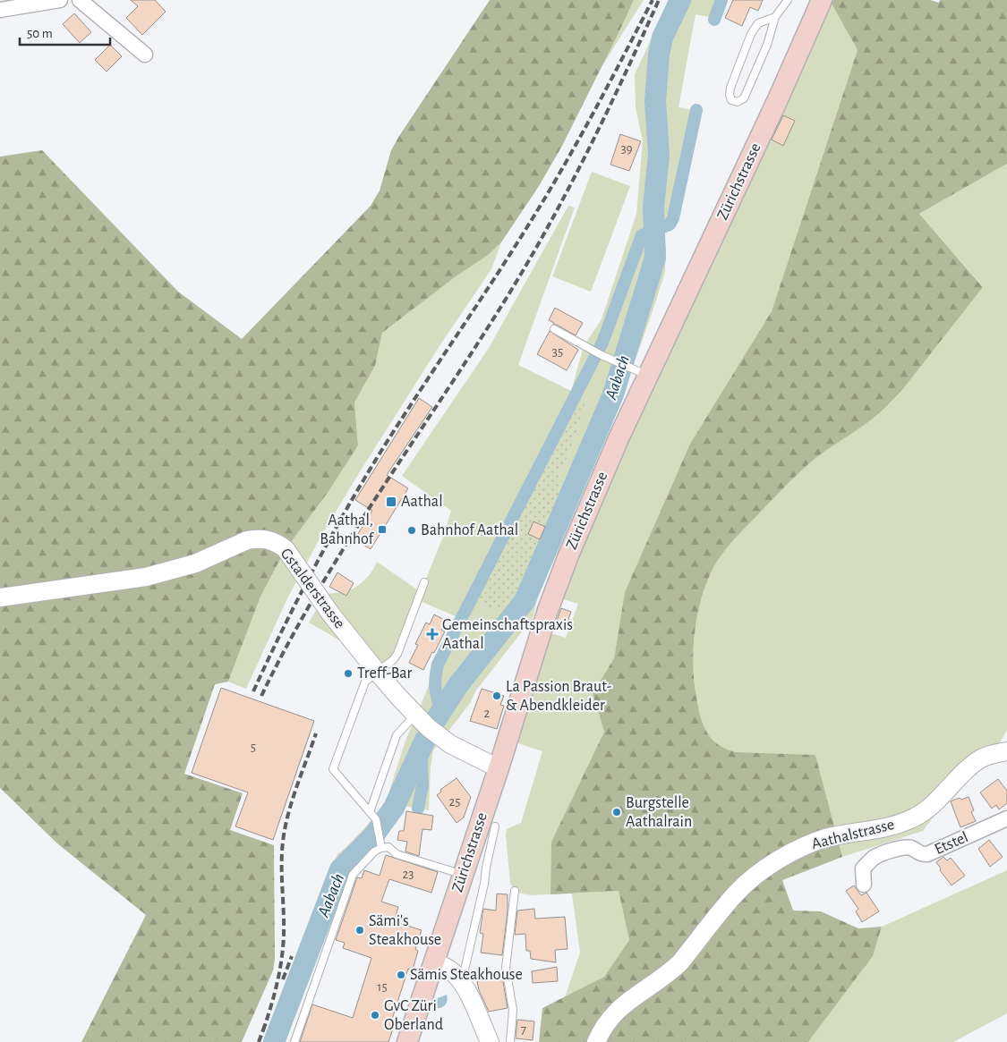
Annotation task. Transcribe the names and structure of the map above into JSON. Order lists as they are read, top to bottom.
{
  "streets": {
    "main road": ["Zürichstrasse"],
    "street": ["Gstalderstrasse", "Aathalstrasse", "Etstel"]
  },
  "crossings": [
    ["Zürichstrasse", "Gstalderstrasse"]
  ],
  "water": ["Aabach"],
  "places": {
    "transit": ["Aathal", "Aathal, Bahnhof"],
    "other": [
      "Bahnhof Aathal",
      "Treff-Bar",
      "La Passion Braut- & Abendkleider",
      "Burgstelle Aathalrain",
      "Sämi's Steakhouse",
      "Sämis Steakhouse",
      "GvC Züri Oberland"
    ],
    "health": ["Gemeinschaftspraxis Aathal"]
  },
  "house_numbers": [
    "39",
    "35",
    "2",
    "5",
    "25",
    "23",
    "15",
    "7"
  ],
  "scale_bar": "50 m"
}
